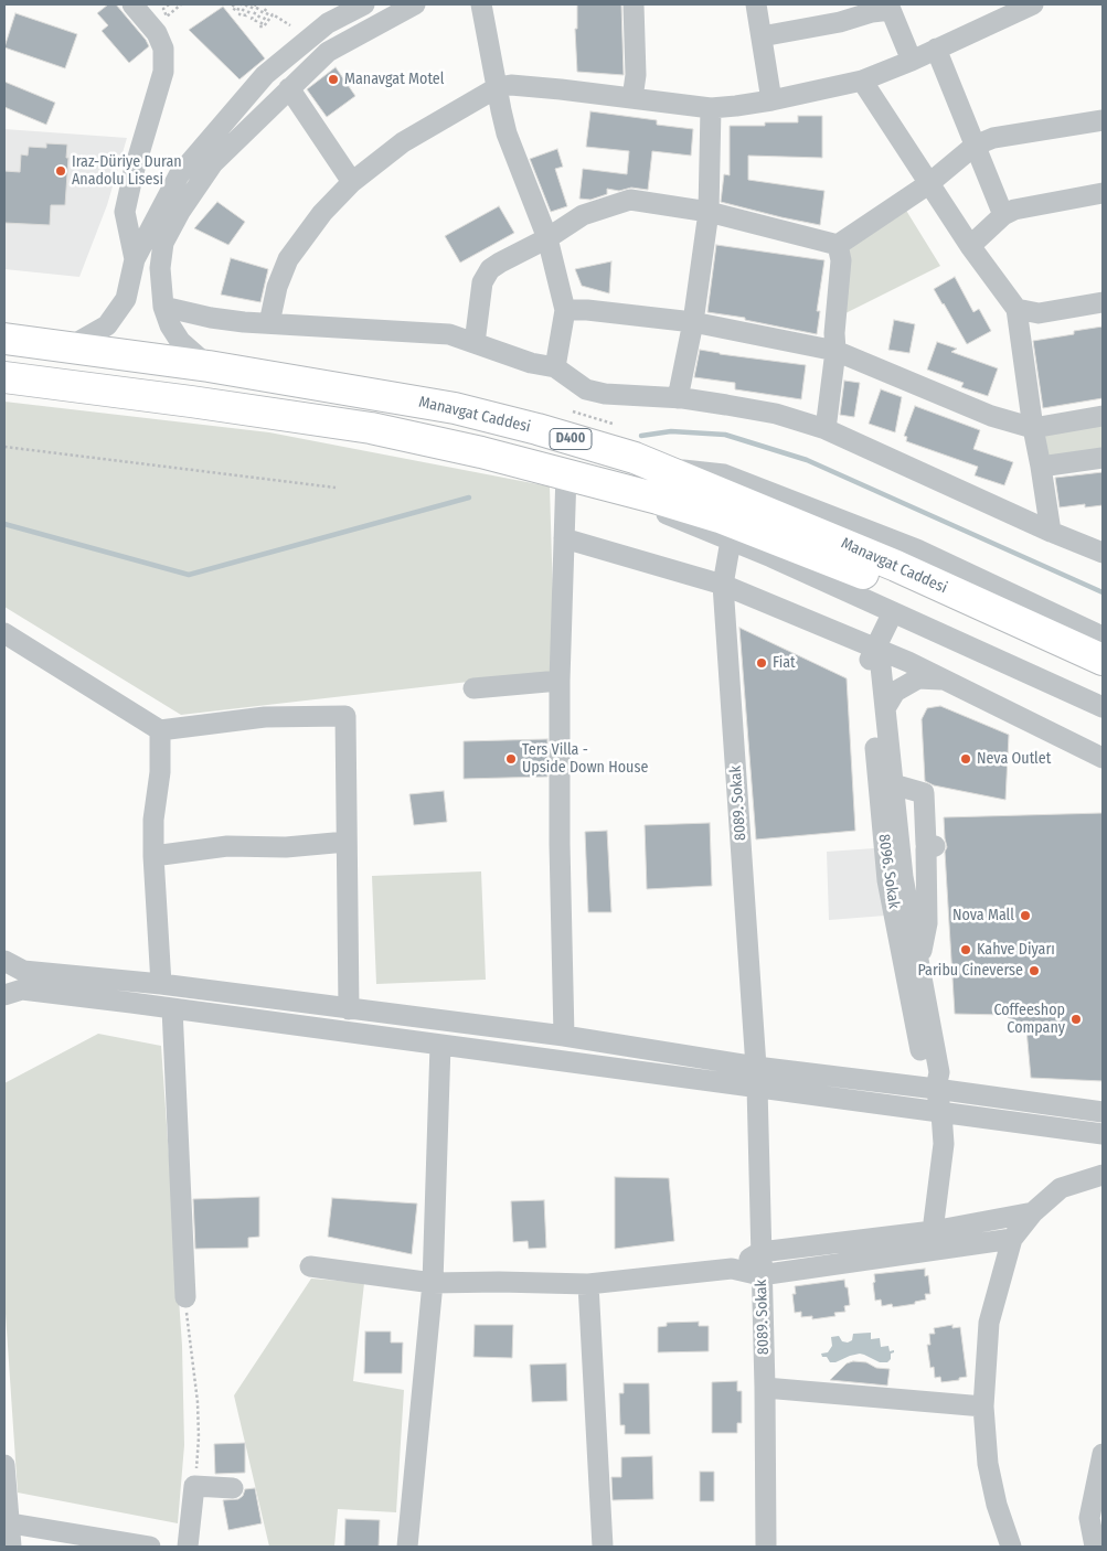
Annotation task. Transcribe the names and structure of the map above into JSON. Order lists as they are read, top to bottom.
{
  "streets": {
    "highway": ["Manavgat Caddesi", "D400"],
    "street": ["8089. Sokak", "8096. Sokak"]
  },
  "places": [
    "Manavgat Motel",
    "Iraz-Düriye Duran Anadolu Lisesi",
    "Fiat",
    "Ters Villa - Upside Down House",
    "Neva Outlet",
    "Nova Mall",
    "Kahve Diyarı",
    "Paribu Cineverse",
    "Coffeeshop Company"
  ]
}
